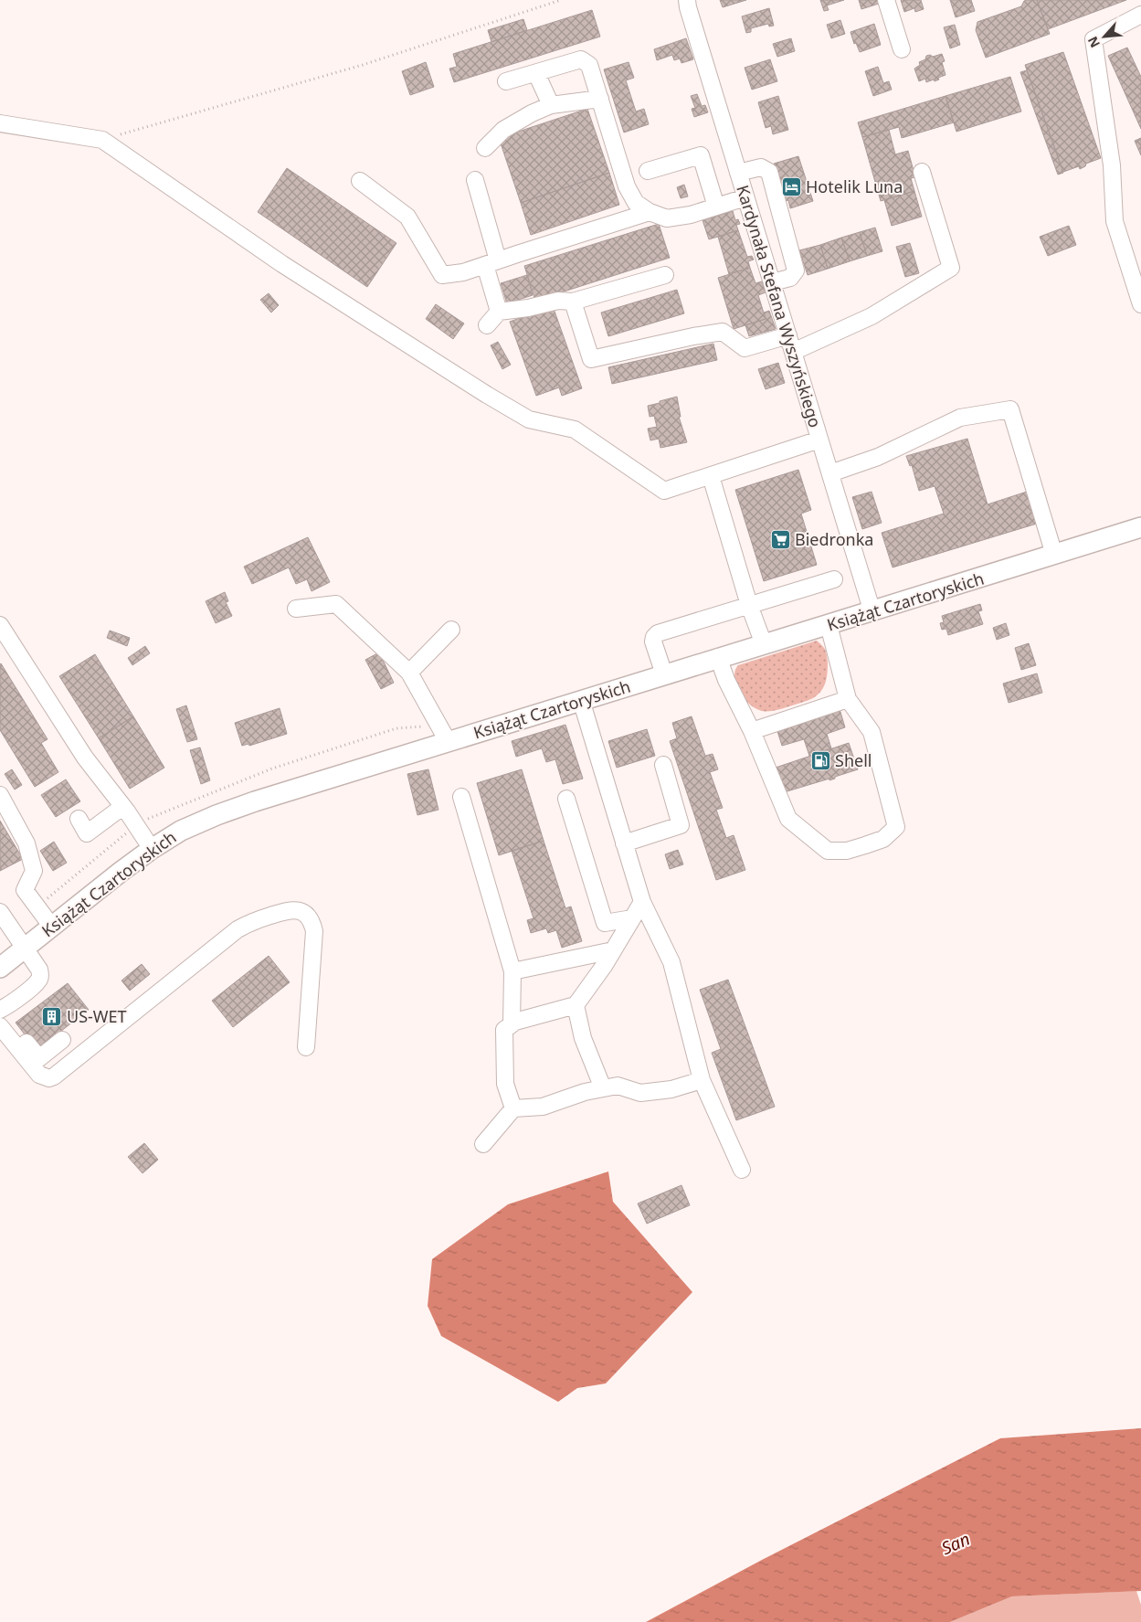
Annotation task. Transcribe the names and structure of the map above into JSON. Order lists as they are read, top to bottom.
{
  "streets": {
    "main road": ["Książąt Czartoryskich"],
    "street": ["Kardynała Stefana Wyszyńskiego"]
  },
  "crossings": [
    ["Kardynała Stefana Wyszyńskiego", "Książąt Czartoryskich"]
  ],
  "water": ["San"],
  "places": {
    "hotel": ["Hotelik Luna"],
    "supermarket": ["Biedronka"],
    "fuel station": ["Shell"],
    "building": ["US-WET"]
  },
  "north": "bottom left"
}
